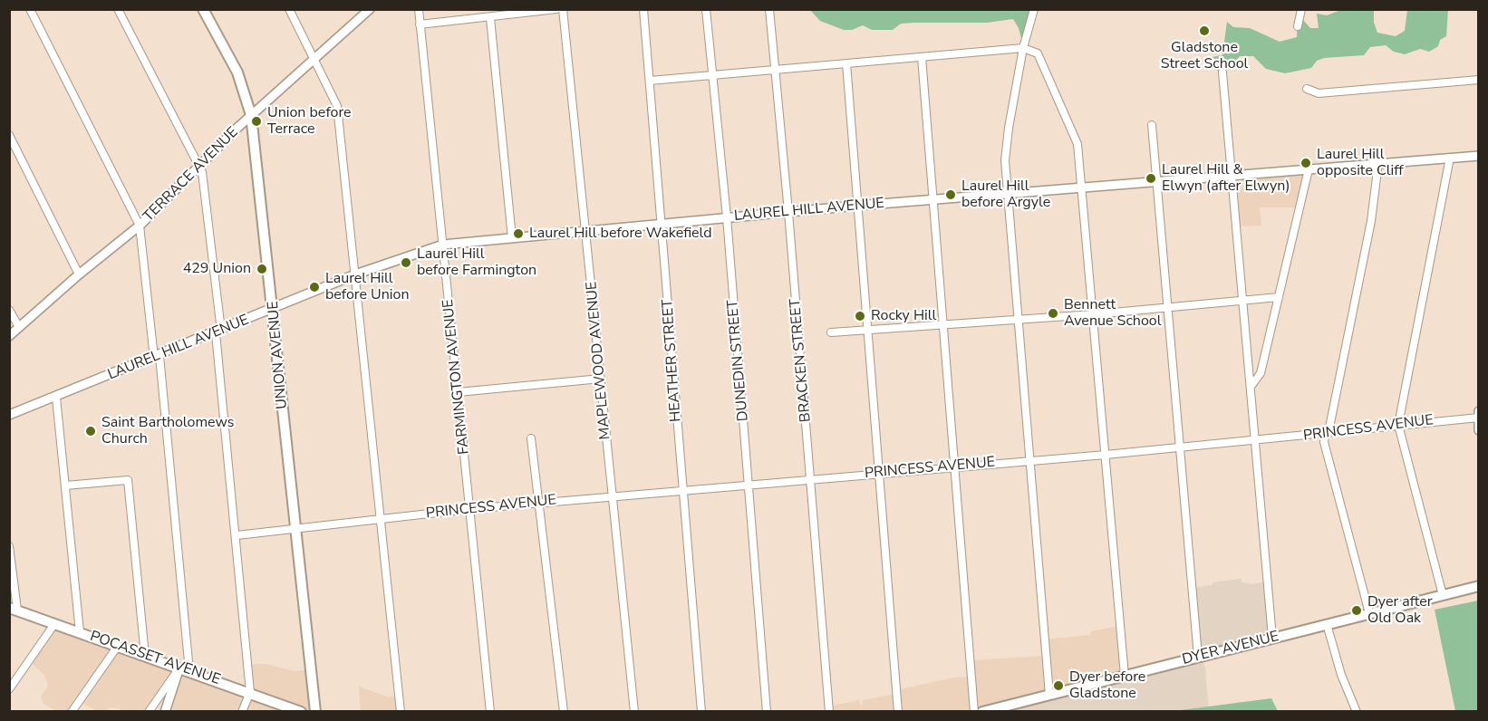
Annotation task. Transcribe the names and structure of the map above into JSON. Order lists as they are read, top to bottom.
{
  "streets": {
    "main road": ["UNION AVENUE", "DYER AVENUE", "POCASSET AVENUE"],
    "street": [
      "TERRACE AVENUE",
      "LAUREL HILL AVENUE",
      "MAPLEWOOD AVENUE",
      "HEATHER STREET",
      "DUNEDIN STREET",
      "BRACKEN STREET",
      "FARMINGTON AVENUE",
      "PRINCESS AVENUE"
    ]
  },
  "crossings": [
    ["TERRACE AVENUE", "UNION AVENUE"],
    ["LAUREL HILL AVENUE", "UNION AVENUE"],
    ["LAUREL HILL AVENUE", "MAPLEWOOD AVENUE"],
    ["LAUREL HILL AVENUE", "HEATHER STREET"],
    ["LAUREL HILL AVENUE", "DUNEDIN STREET"],
    ["LAUREL HILL AVENUE", "BRACKEN STREET"],
    ["LAUREL HILL AVENUE", "FARMINGTON AVENUE"],
    ["UNION AVENUE", "PRINCESS AVENUE"],
    ["MAPLEWOOD AVENUE", "PRINCESS AVENUE"],
    ["HEATHER STREET", "PRINCESS AVENUE"],
    ["DUNEDIN STREET", "PRINCESS AVENUE"],
    ["BRACKEN STREET", "PRINCESS AVENUE"],
    ["FARMINGTON AVENUE", "PRINCESS AVENUE"]
  ],
  "places": [
    "Gladstone Street School",
    "Union before Terrace",
    "Laurel Hill opposite Cliff",
    "Laurel Hill & Elwyn (after Elwyn)",
    "Laurel Hill before Argyle",
    "Laurel Hill before Wakefield",
    "Laurel Hill before Farmington",
    "429 Union",
    "Laurel Hill before Union",
    "Bennett Avenue School",
    "Rocky Hill",
    "Saint Bartholomews Church",
    "Dyer after Old Oak",
    "Dyer before Gladstone"
  ]
}
